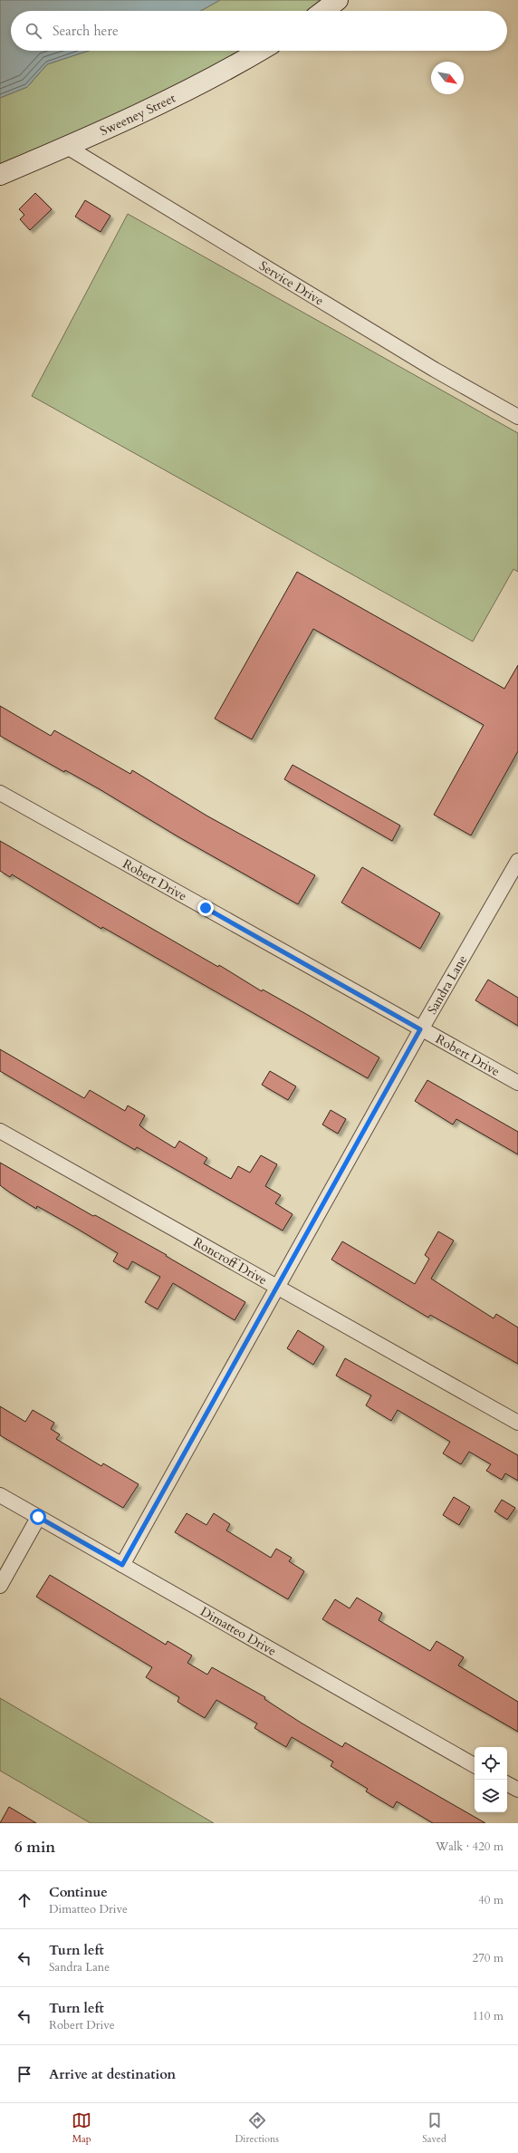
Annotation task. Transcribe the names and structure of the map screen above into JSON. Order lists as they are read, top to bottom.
{
  "streets": {
    "street": [
      "Sweeney Street",
      "Service Drive",
      "Robert Drive",
      "Sandra Lane",
      "Roncroff Drive",
      "Dimatteo Drive"
    ]
  },
  "crossings": [
    ["Sweeney Street", "Service Drive"],
    ["Robert Drive", "Sandra Lane"],
    ["Sandra Lane", "Roncroff Drive"],
    ["Sandra Lane", "Dimatteo Drive"]
  ],
  "north": "bottom right",
  "page": {
    "search": "Search here",
    "heading": ["6 min", "Walk · 420 m"],
    "list": [
      ["Continue", "Dimatteo Drive", "40 m"],
      ["Turn left", "Sandra Lane", "270 m"],
      ["Turn left", "Robert Drive", "110 m"],
      "Arrive at destination"
    ],
    "nav": ["Map", "Directions", "Saved"]
  }
}
